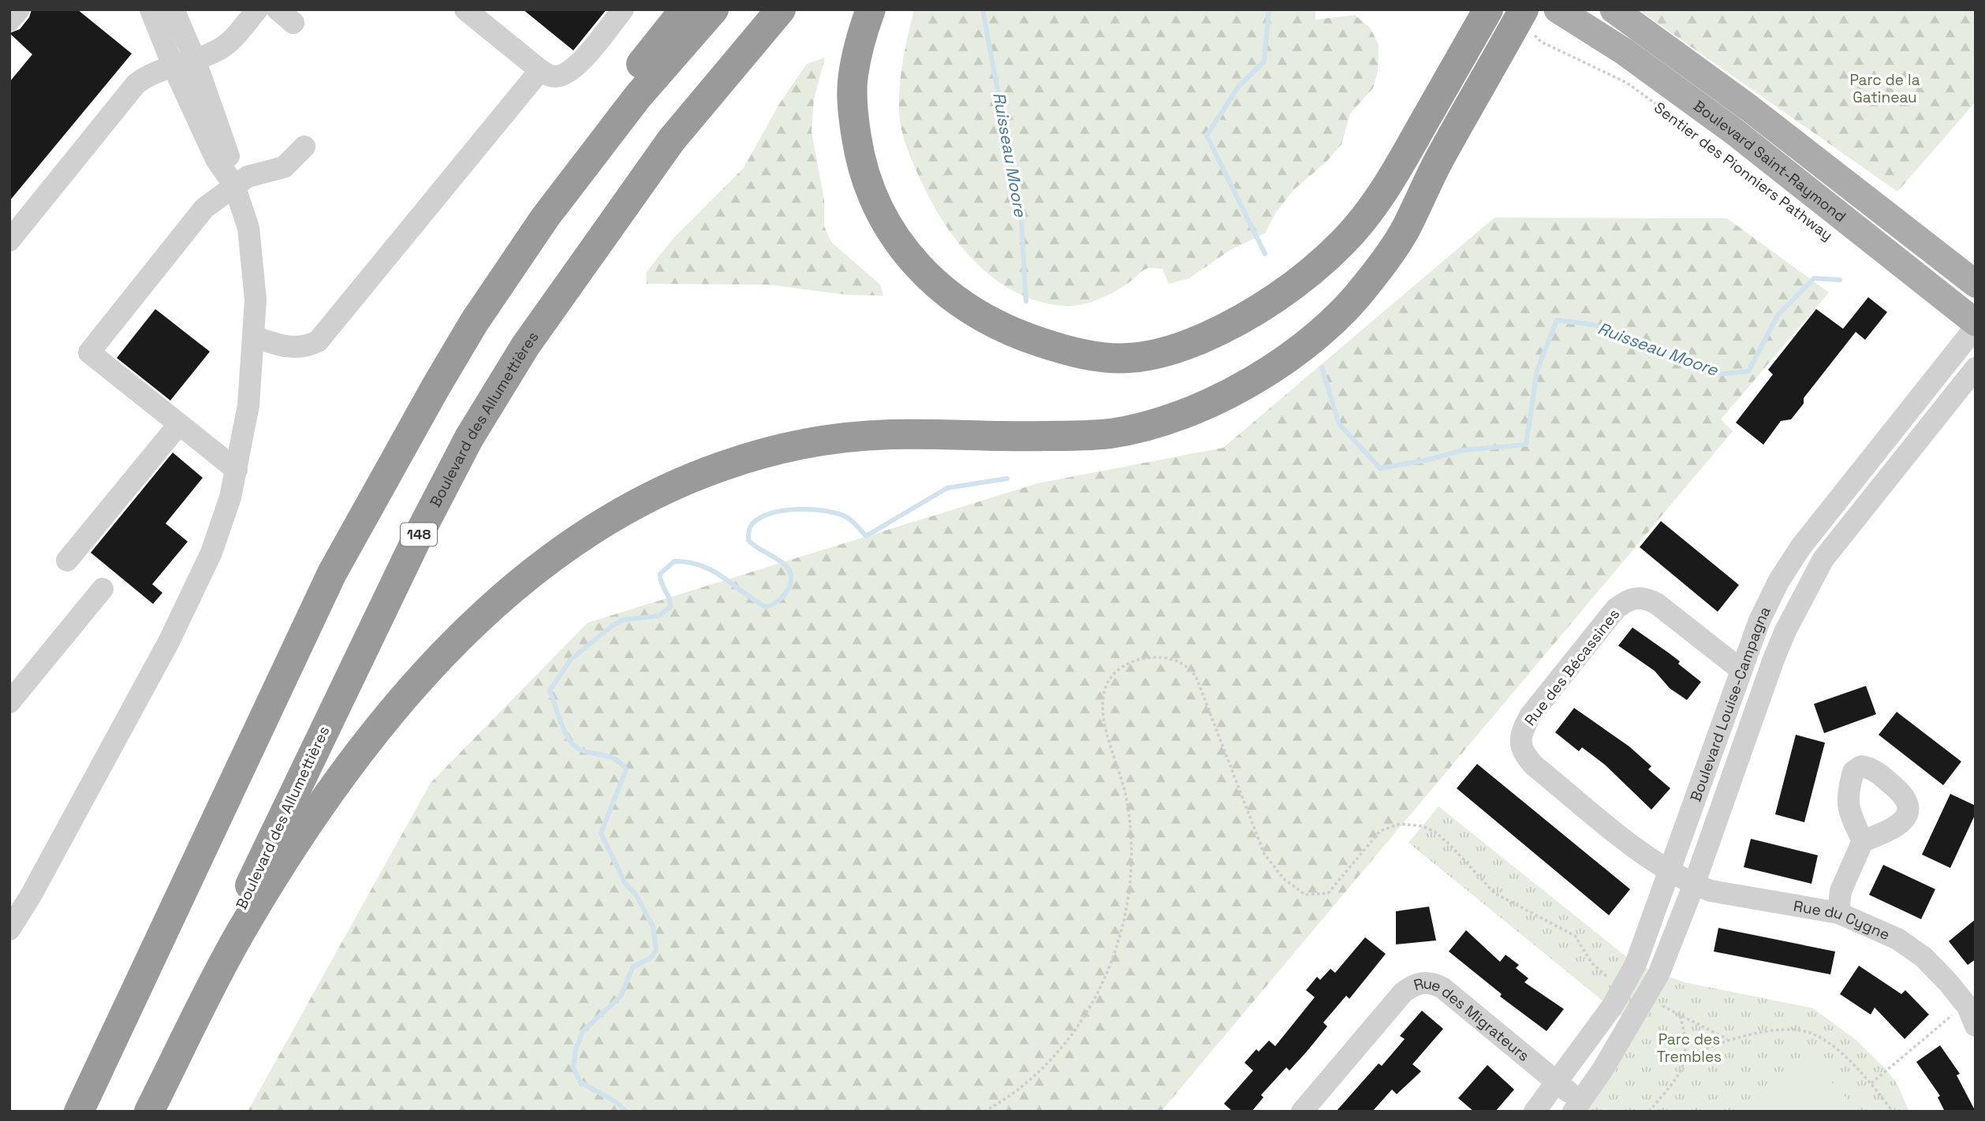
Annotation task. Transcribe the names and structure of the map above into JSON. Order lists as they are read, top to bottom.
{
  "streets": {
    "highway": ["Boulevard des Allumettières", "148"],
    "main road": ["Boulevard Saint-Raymond"],
    "street": [
      "Rue des Bécassines",
      "Boulevard Louise-Campagna",
      "Rue du Cygne",
      "Rue des Migrateurs"
    ],
    "path": ["Sentier des Pionniers Pathway"]
  },
  "crossings": [
    ["Rue des Bécassines", "Boulevard Louise-Campagna"],
    ["Rue des Bécassines", "Rue du Cygne"],
    ["Boulevard Louise-Campagna", "Rue du Cygne"],
    ["Boulevard Louise-Campagna", "Rue des Migrateurs"]
  ],
  "water": ["Ruisseau Moore"],
  "parks": ["Parc de la Gatineau", "Parc des Trembles"]
}
